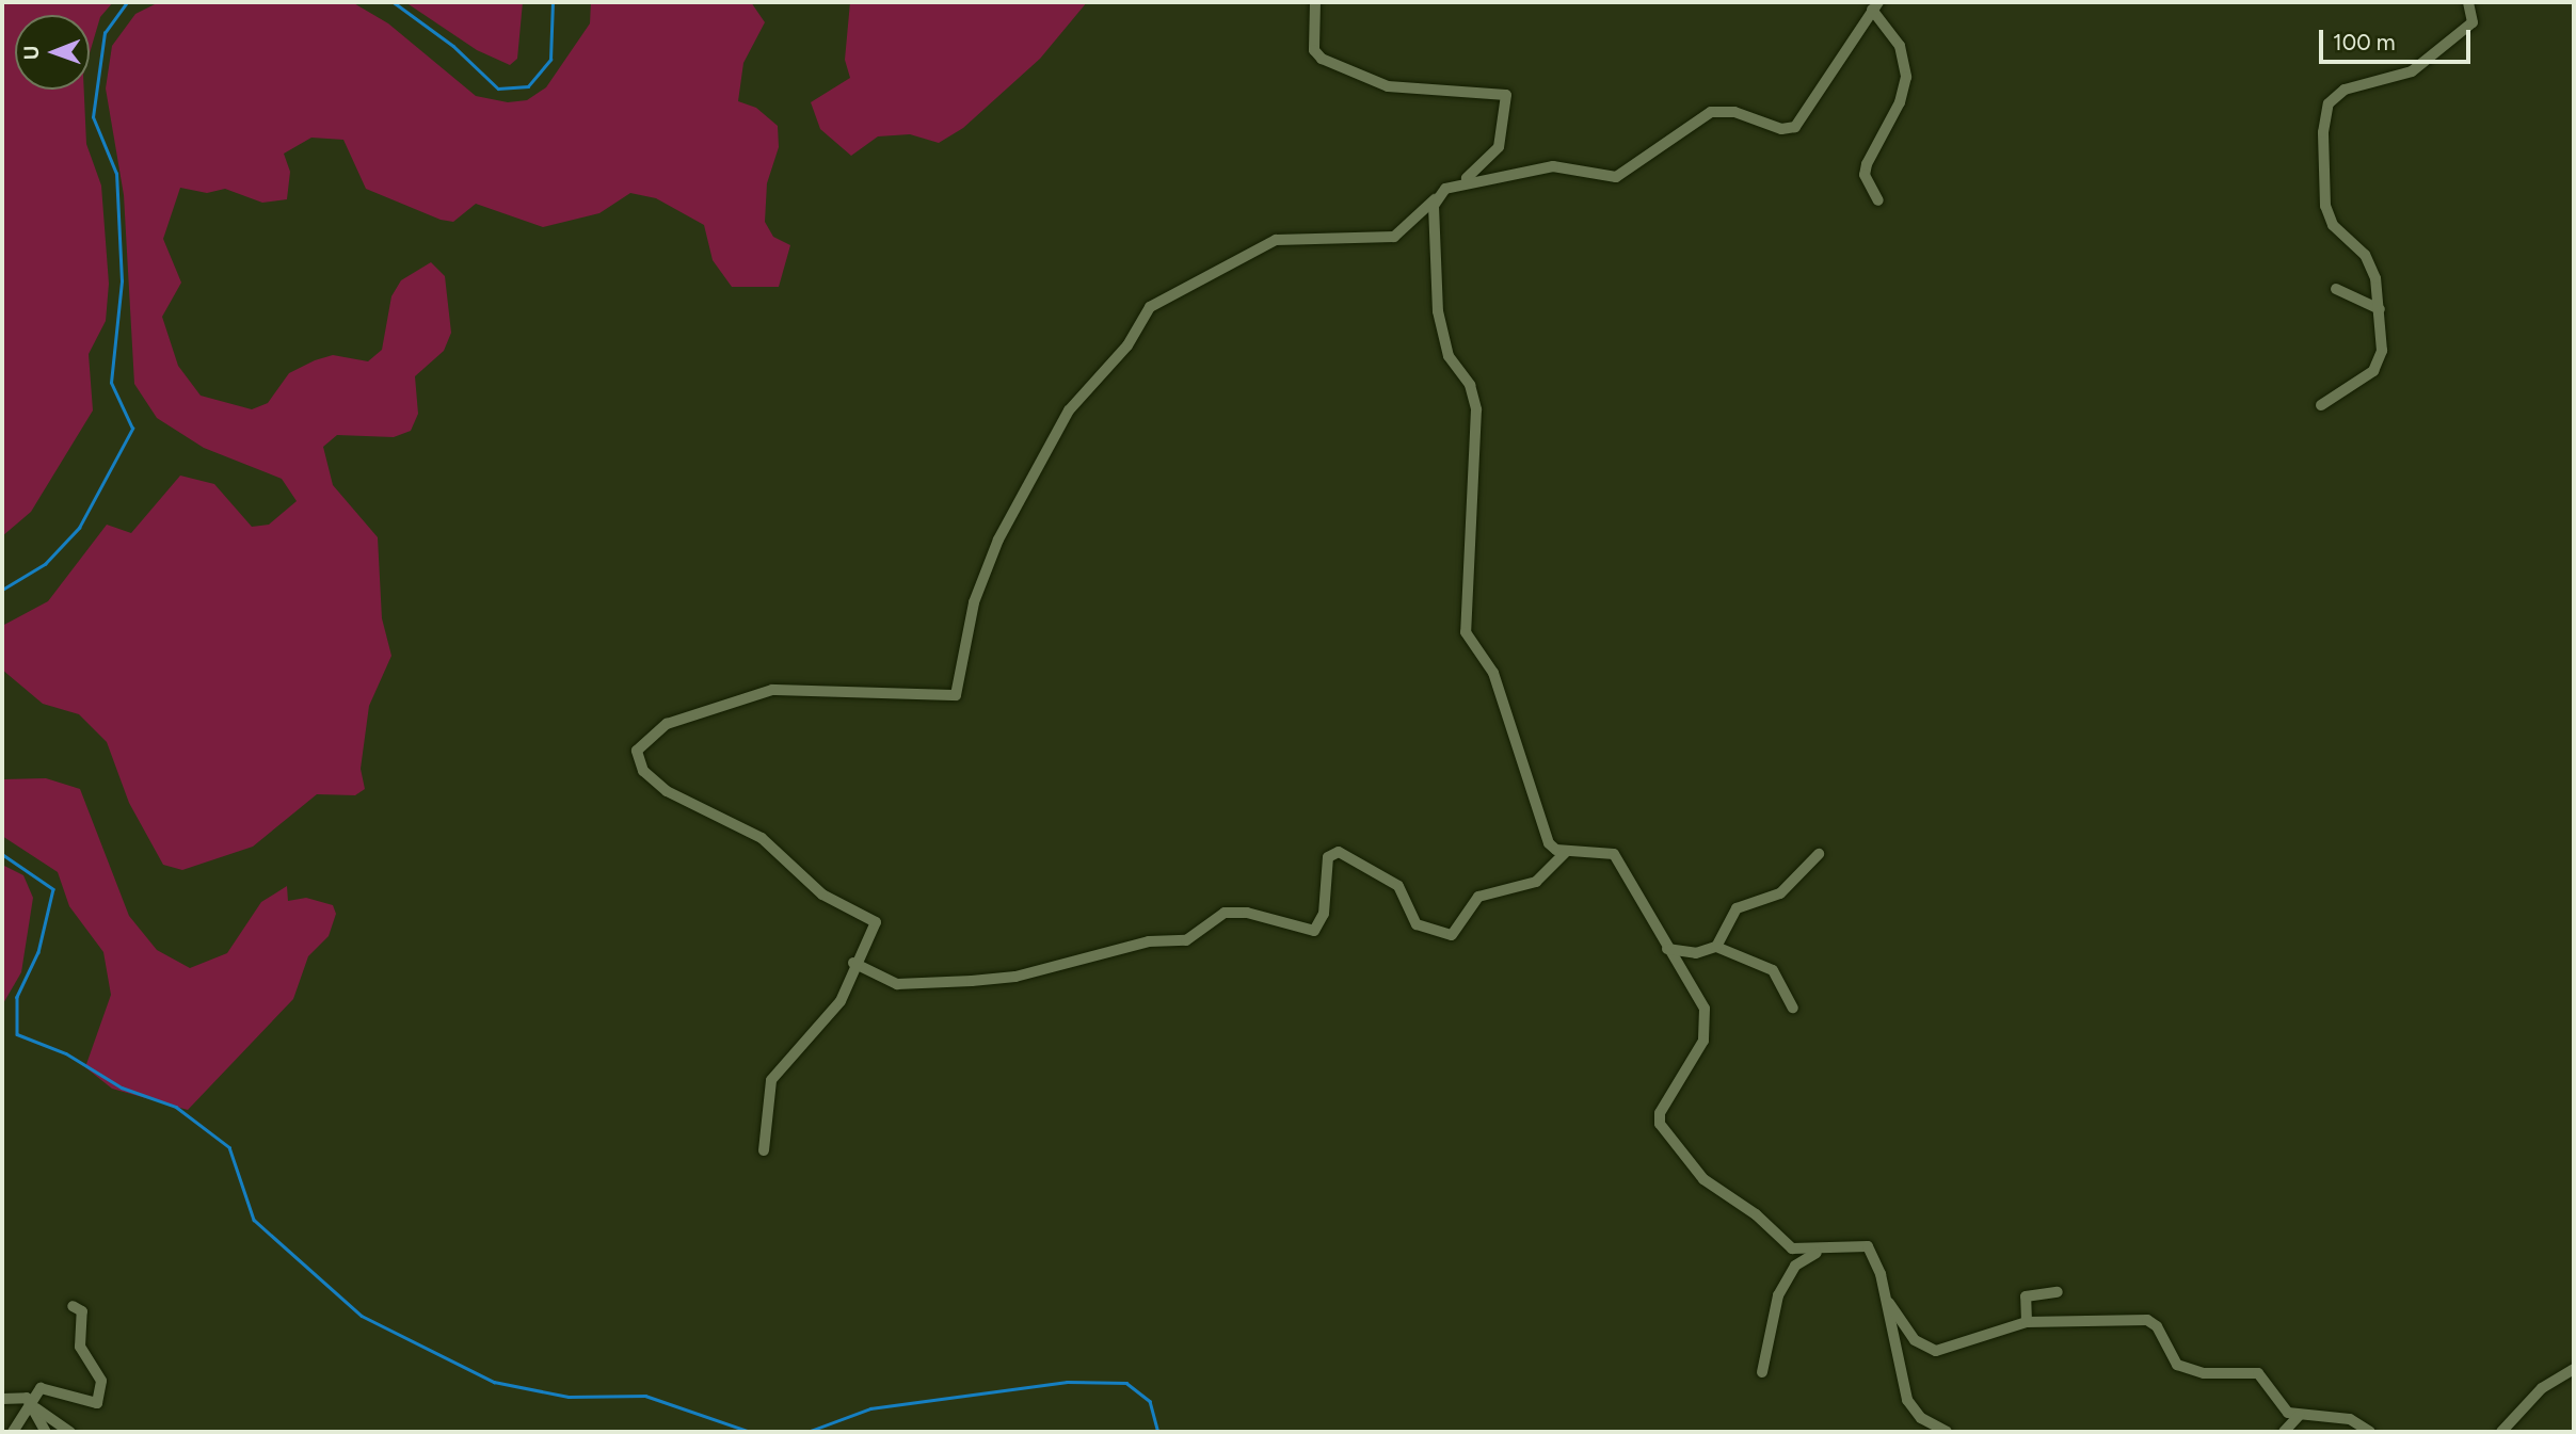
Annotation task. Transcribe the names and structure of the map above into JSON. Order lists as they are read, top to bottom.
{
  "scale_bar": "100 m",
  "north": "left"
}
